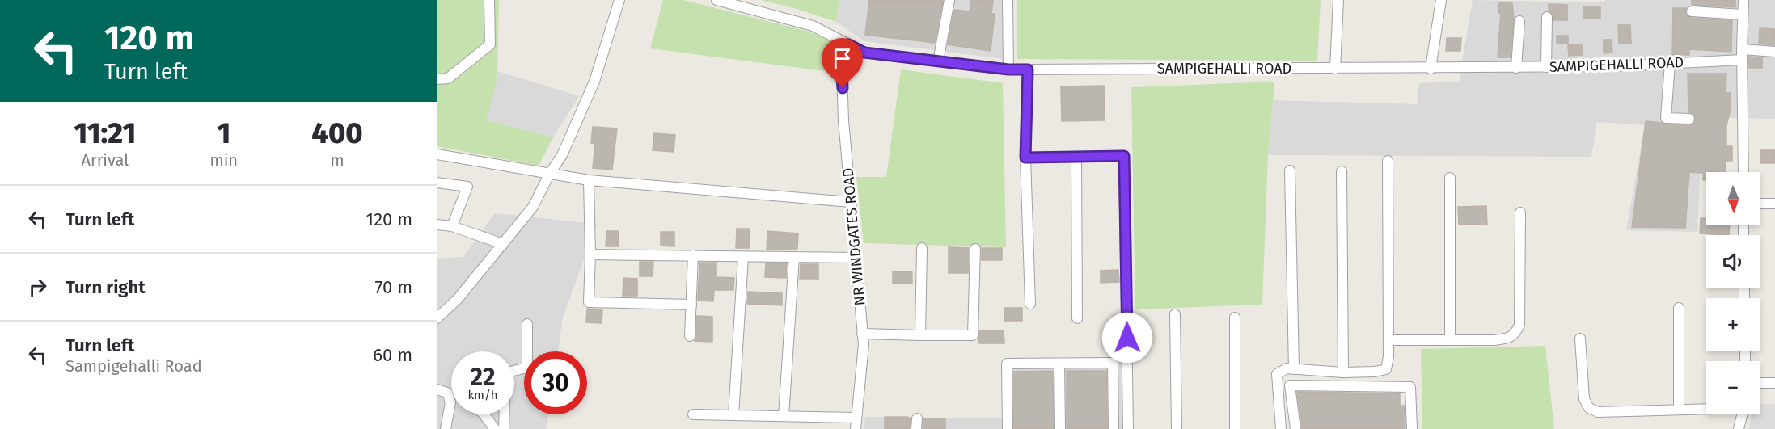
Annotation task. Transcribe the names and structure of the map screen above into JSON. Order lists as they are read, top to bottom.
{
  "streets": {
    "street": ["SAMPIGEHALLI ROAD", "NR WINDGATES ROAD"]
  },
  "crossings": [
    ["SAMPIGEHALLI ROAD", "NR WINDGATES ROAD"]
  ],
  "north": "bottom",
  "page": {
    "turn": ["120 m", "Turn left"],
    "eta": [
      "11:21",
      "Arrival",
      "1",
      "min",
      "400",
      "m"
    ],
    "map_buttons": ["+", "−"],
    "list": [
      {
        "name": "Turn left",
        "value": "120 m"
      },
      {
        "name": "Turn right",
        "value": "70 m"
      },
      {
        "name": "Turn left",
        "note": "Sampigehalli Road",
        "value": "60 m"
      }
    ],
    "speed": "22 km/h",
    "limit": "30"
  }
}
